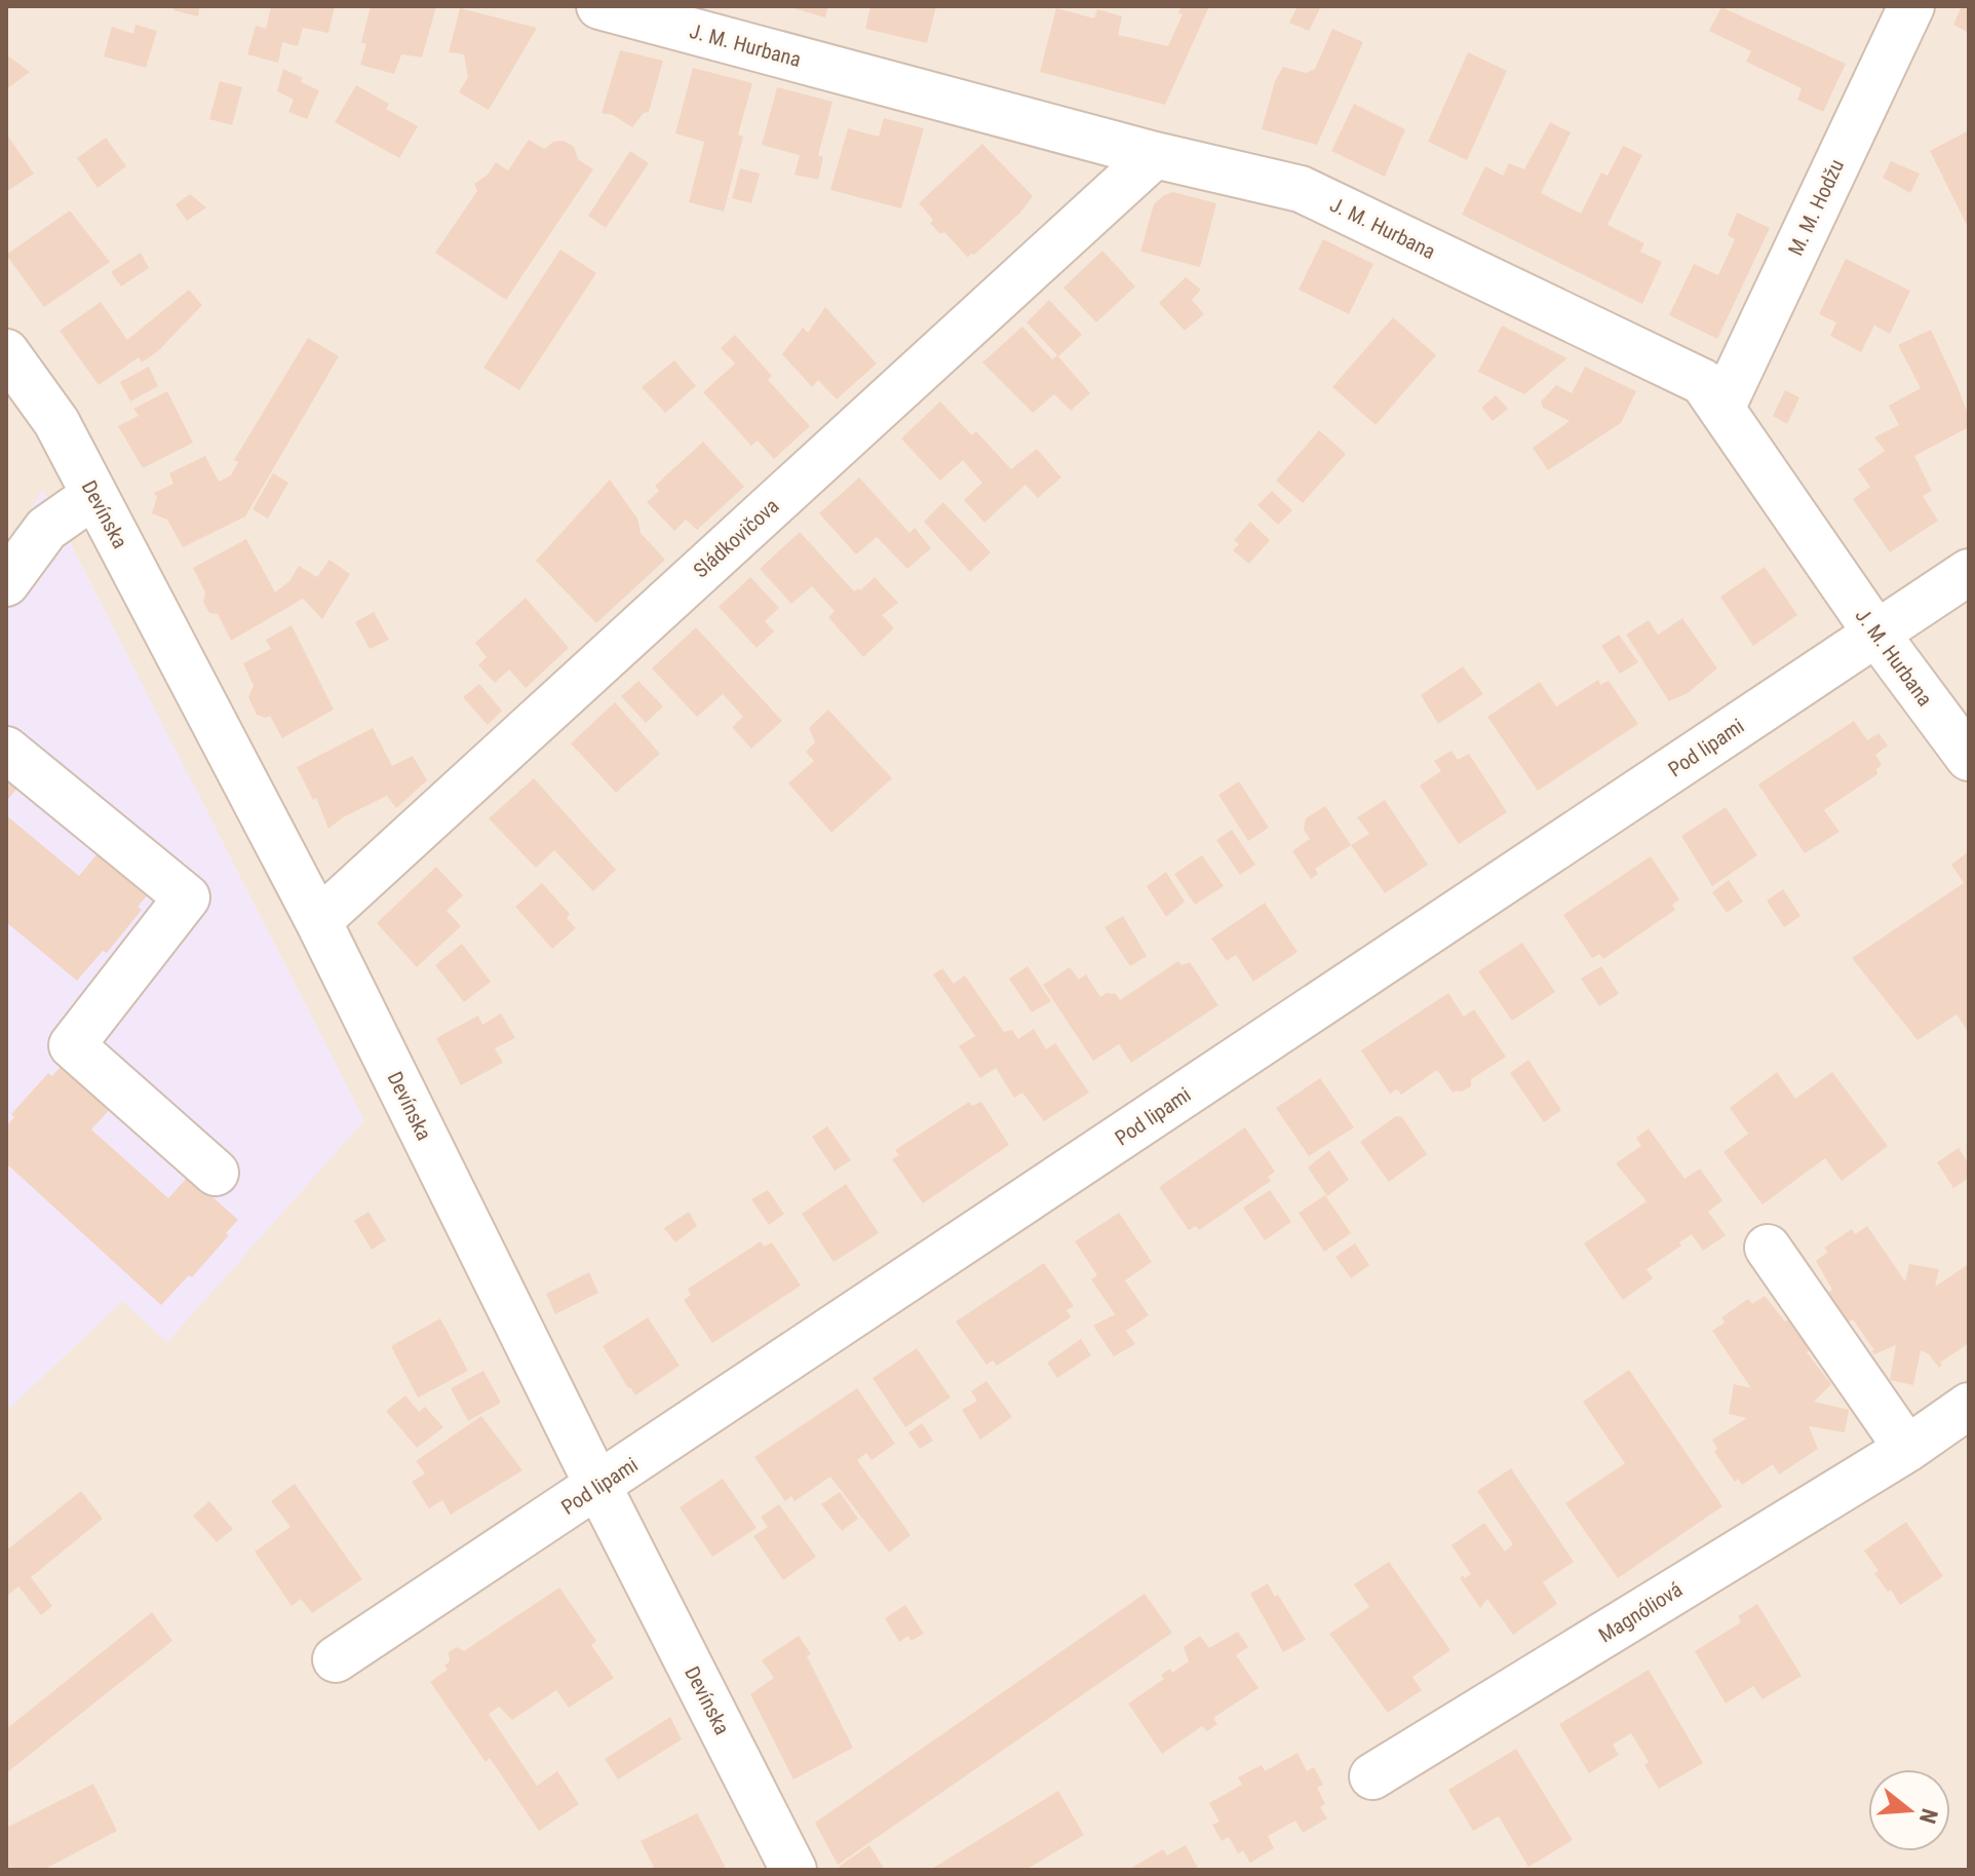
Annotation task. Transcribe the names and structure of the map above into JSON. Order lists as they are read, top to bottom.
{
  "streets": {
    "street": [
      "J. M. Hurbana",
      "M. M. Hodžu",
      "Devínska",
      "Sládkovičova",
      "Pod lipami",
      "Magnóliová"
    ]
  },
  "crossings": [
    ["J. M. Hurbana", "M. M. Hodžu"],
    ["J. M. Hurbana", "Sládkovičova"],
    ["J. M. Hurbana", "Pod lipami"],
    ["Devínska", "Sládkovičova"],
    ["Devínska", "Pod lipami"]
  ],
  "north": "right"
}
